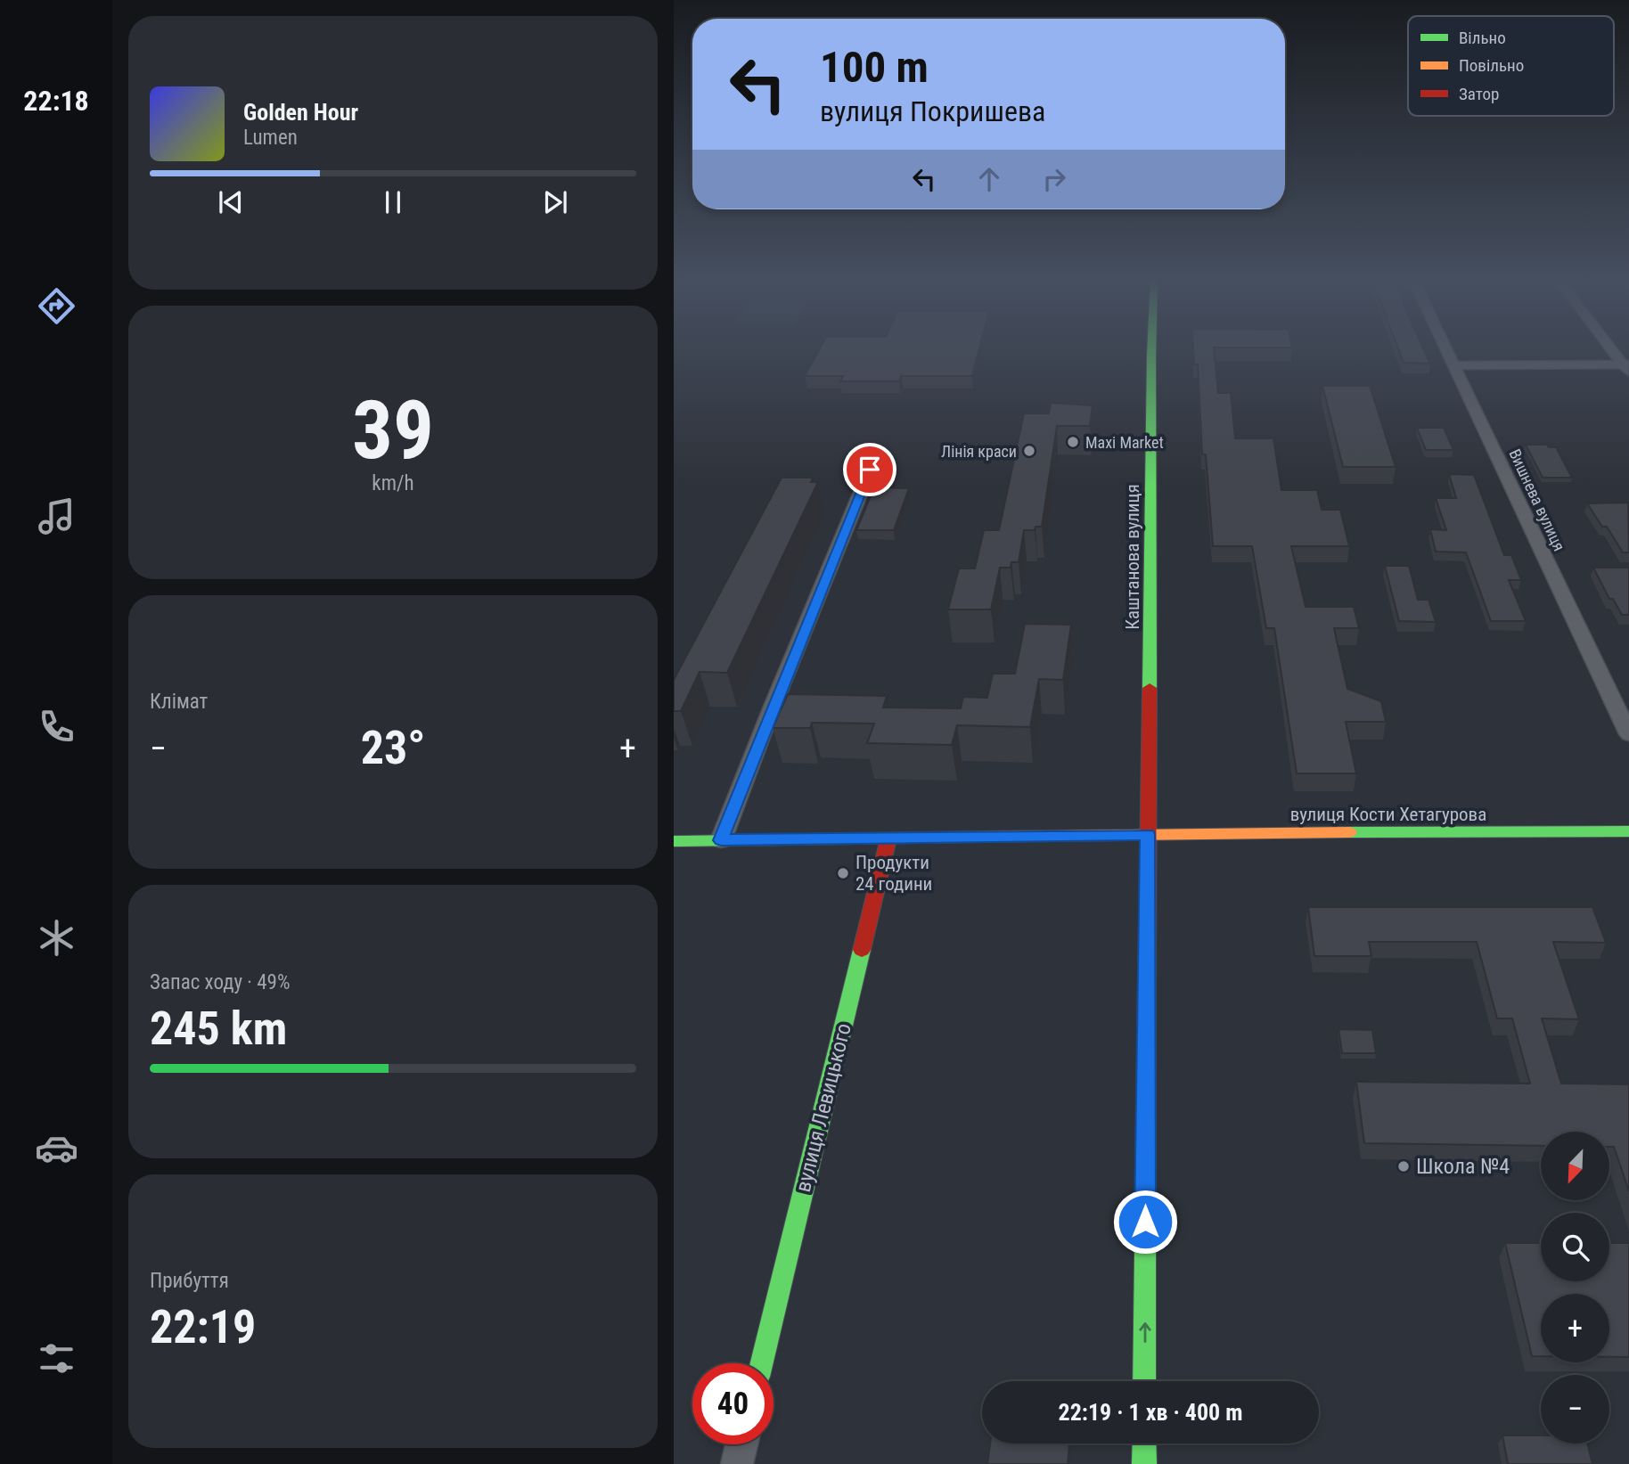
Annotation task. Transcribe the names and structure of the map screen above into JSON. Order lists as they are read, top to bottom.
{
  "streets": {
    "street": [
      "Вишнева вулиця",
      "Каштанова вулиця",
      "вулиця Кости Хетагурова",
      "вулиця Левицького"
    ]
  },
  "crossings": [
    ["Каштанова вулиця", "вулиця Кости Хетагурова"],
    ["вулиця Кости Хетагурова", "вулиця Левицького"]
  ],
  "one_way": ["Каштанова вулиця"],
  "places": [
    "Maxi Market",
    "Лінія краси",
    "Продукти 24 години",
    "Школа №4"
  ],
  "legend": ["Вільно", "Повільно", "Затор"],
  "north": "bottom left",
  "page": {
    "tabs": "22:18",
    "turn": ["100 m", "вулиця Покришева"],
    "song": ["Golden Hour", "Lumen"],
    "tile": [
      ["39", "km/h"],
      "Клімат",
      ["Запас ходу · 49%", "245 km"],
      ["Прибуття", "22:19"]
    ],
    "heat": ["−", "23°", "+"],
    "map_buttons": ["+", "−"],
    "limit": "40",
    "trip": "22:19 · 1 хв · 400 m"
  }
}
